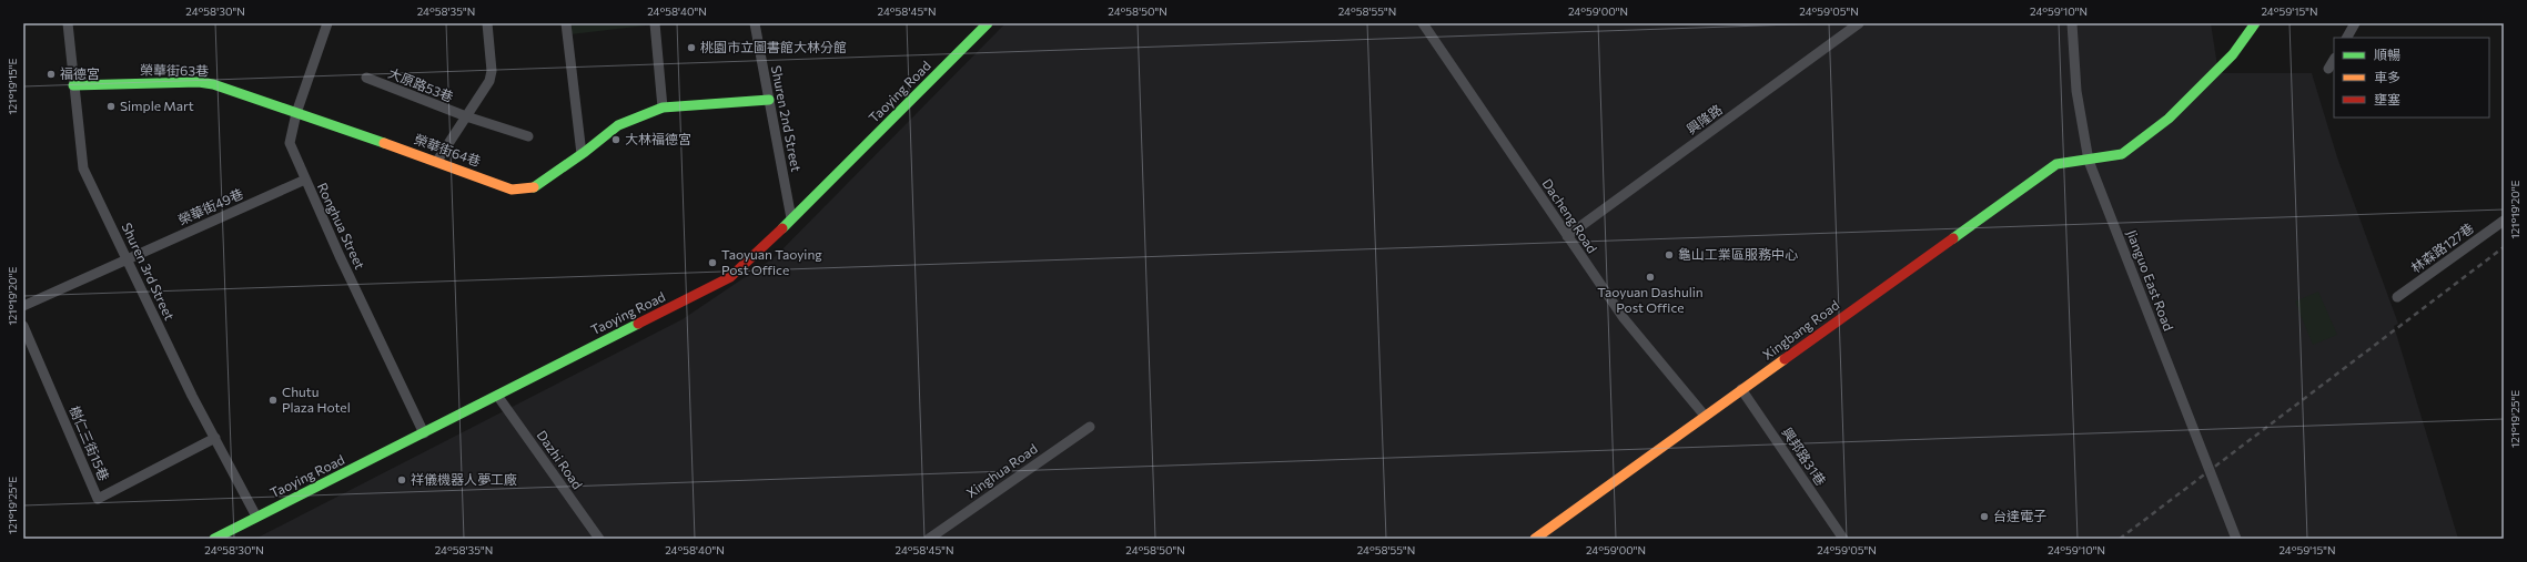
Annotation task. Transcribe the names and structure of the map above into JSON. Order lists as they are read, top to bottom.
{
  "streets": {
    "street": [
      "榮華街63巷",
      "大原路53巷",
      "Taoying Road",
      "Shuren 2nd Street",
      "興隆路",
      "榮華街64巷",
      "榮華街49巷",
      "Dacheng Road",
      "Ronghua Street",
      "林森路127巷",
      "Shuren 3rd Street",
      "Jianguo East Road",
      "Xingbang Road",
      "樹仁三街15巷",
      "興邦路31巷",
      "Dazhi Road",
      "Xinghua Road"
    ]
  },
  "crossings": [
    ["榮華街63巷", "榮華街64巷"],
    ["榮華街63巷", "Ronghua Street"],
    ["榮華街63巷", "Shuren 3rd Street"],
    ["Taoying Road", "Shuren 2nd Street"],
    ["Taoying Road", "Ronghua Street"],
    ["Taoying Road", "Shuren 3rd Street"],
    ["Taoying Road", "Dazhi Road"],
    ["Shuren 2nd Street", "榮華街64巷"],
    ["興隆路", "Dacheng Road"],
    ["榮華街64巷", "Ronghua Street"],
    ["榮華街49巷", "Ronghua Street"],
    ["榮華街49巷", "Shuren 3rd Street"],
    ["Dacheng Road", "Xingbang Road"],
    ["Shuren 3rd Street", "樹仁三街15巷"],
    ["Jianguo East Road", "Xingbang Road"],
    ["Xingbang Road", "興邦路31巷"]
  ],
  "places": [
    "桃園市立圖書館大林分館",
    "福德宮",
    "Simple Mart",
    "大林福德宮",
    "龜山工業區服務中心",
    "Taoyuan Taoying Post Office",
    "Taoyuan Dashulin Post Office",
    "Chutu Plaza Hotel",
    "祥儀機器人夢工廠",
    "台達電子"
  ],
  "legend": ["順暢", "車多", "壅塞"],
  "coordinates": [
    "24°58'30\"N",
    "24°58'35\"N",
    "24°58'40\"N",
    "24°58'45\"N",
    "24°58'50\"N",
    "24°58'55\"N",
    "24°59'00\"N",
    "24°59'05\"N",
    "24°59'10\"N",
    "24°59'15\"N",
    "121°19'15\"E",
    "121°19'20\"E",
    "121°19'25\"E"
  ]
}
